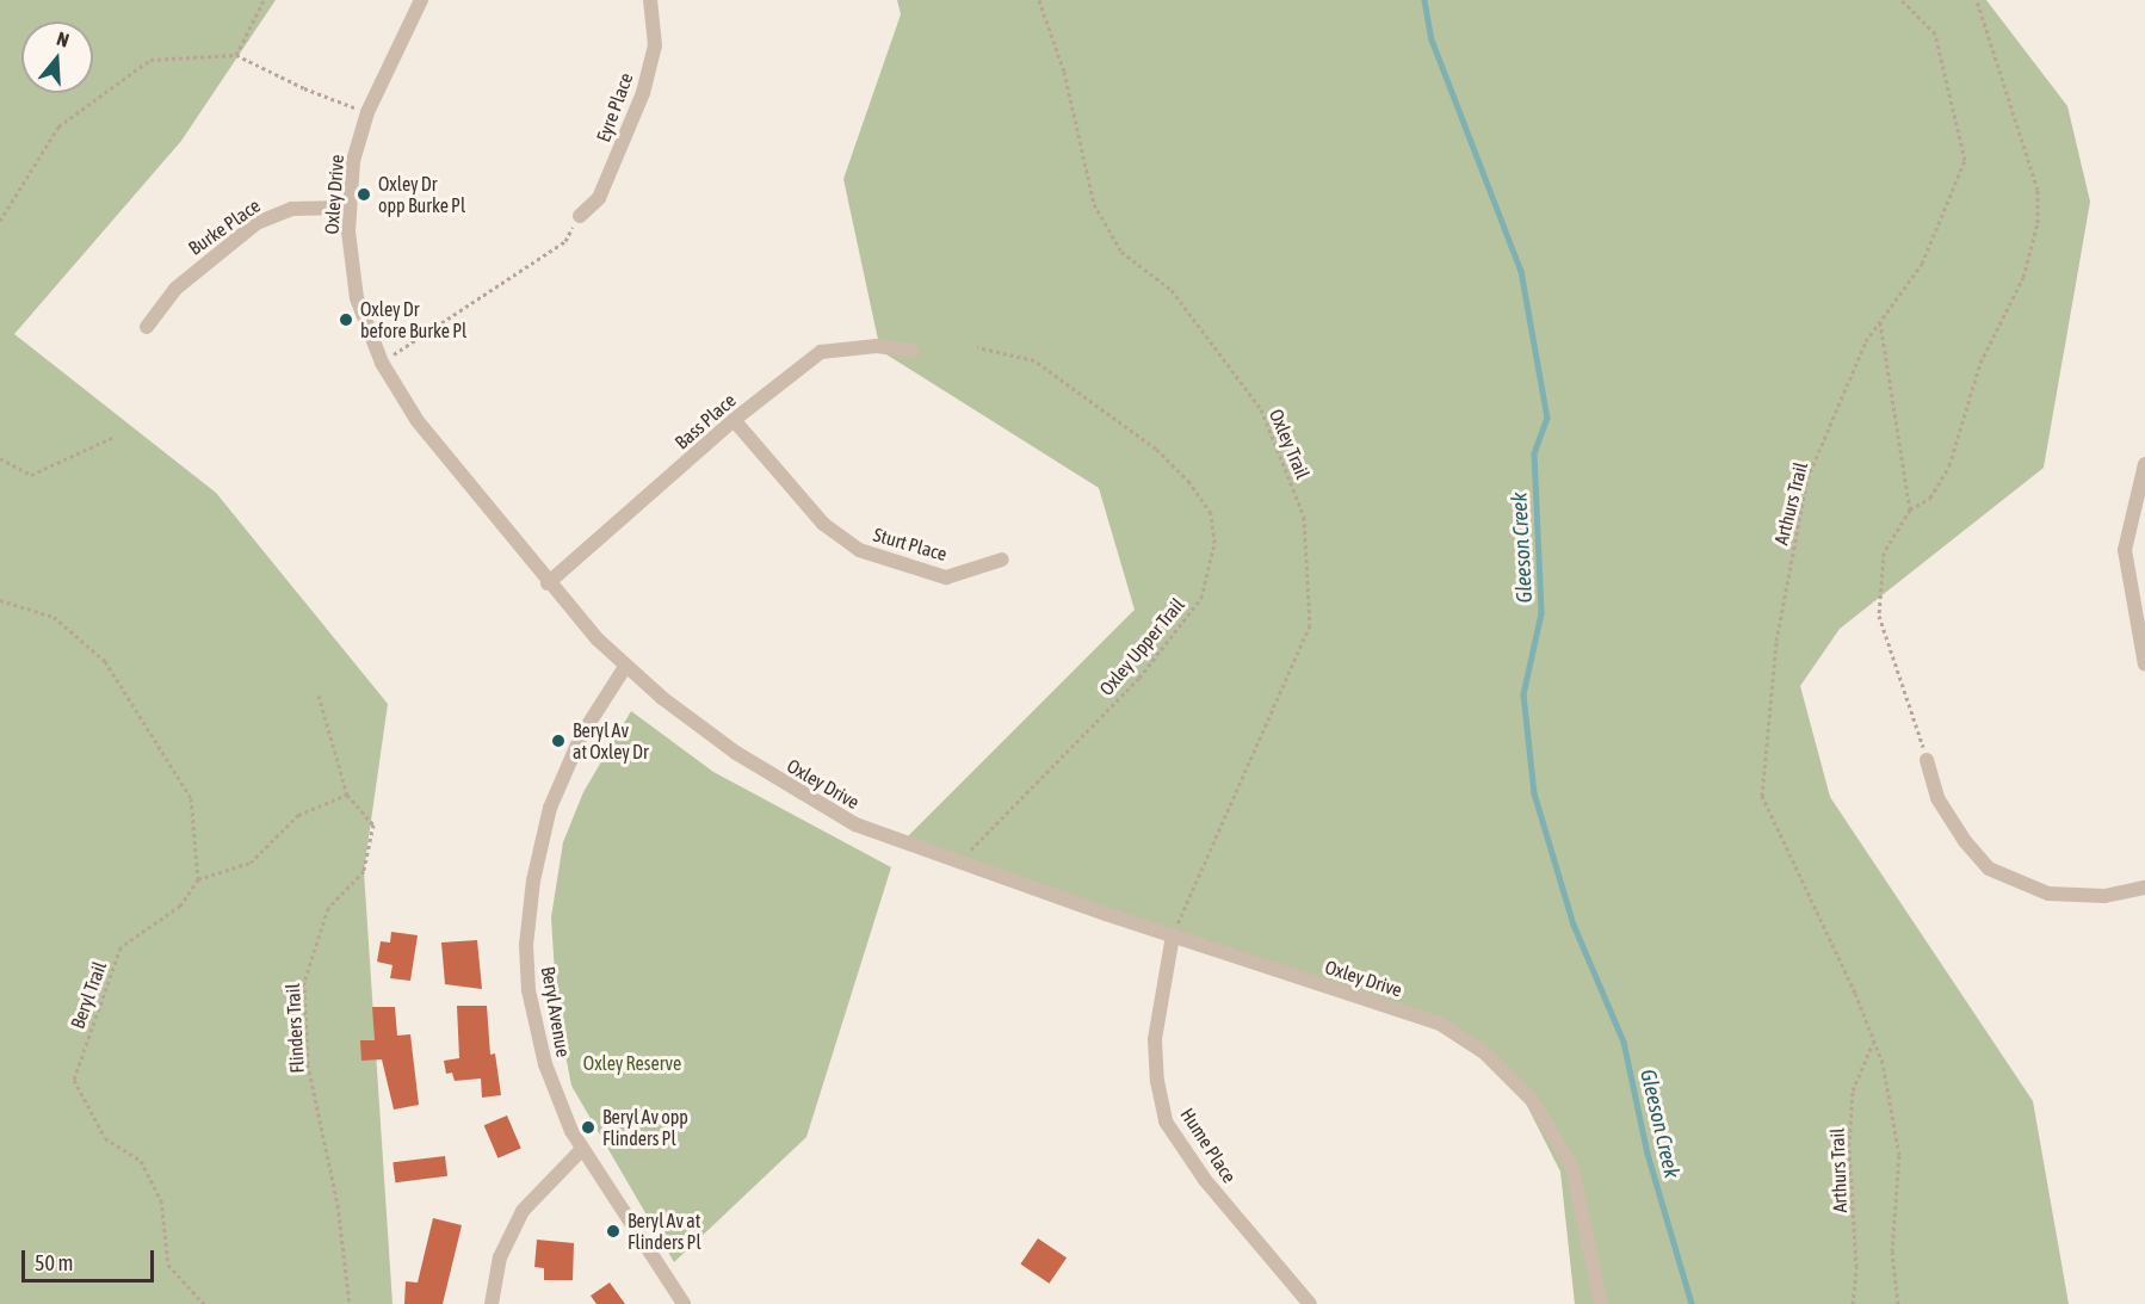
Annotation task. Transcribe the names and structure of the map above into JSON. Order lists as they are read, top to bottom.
{
  "streets": {
    "street": [
      "Eyre Place",
      "Oxley Drive",
      "Burke Place",
      "Bass Place",
      "Sturt Place",
      "Beryl Avenue",
      "Hume Place"
    ],
    "path": [
      "Oxley Trail",
      "Arthurs Trail",
      "Oxley Upper Trail",
      "Beryl Trail",
      "Flinders Trail"
    ]
  },
  "crossings": [
    ["Oxley Drive", "Burke Place"],
    ["Oxley Drive", "Bass Place"],
    ["Oxley Drive", "Oxley Trail"],
    ["Oxley Drive", "Oxley Upper Trail"],
    ["Oxley Drive", "Beryl Avenue"],
    ["Oxley Drive", "Hume Place"],
    ["Bass Place", "Sturt Place"],
    ["Oxley Trail", "Hume Place"]
  ],
  "water": ["Gleeson Creek"],
  "parks": ["Oxley Reserve"],
  "places": [
    "Oxley Dr opp Burke Pl",
    "Oxley Dr before Burke Pl",
    "Beryl Av at Oxley Dr",
    "Beryl Av opp Flinders Pl",
    "Beryl Av at Flinders Pl"
  ],
  "scale_bar": "50 m",
  "north": "top"
}
